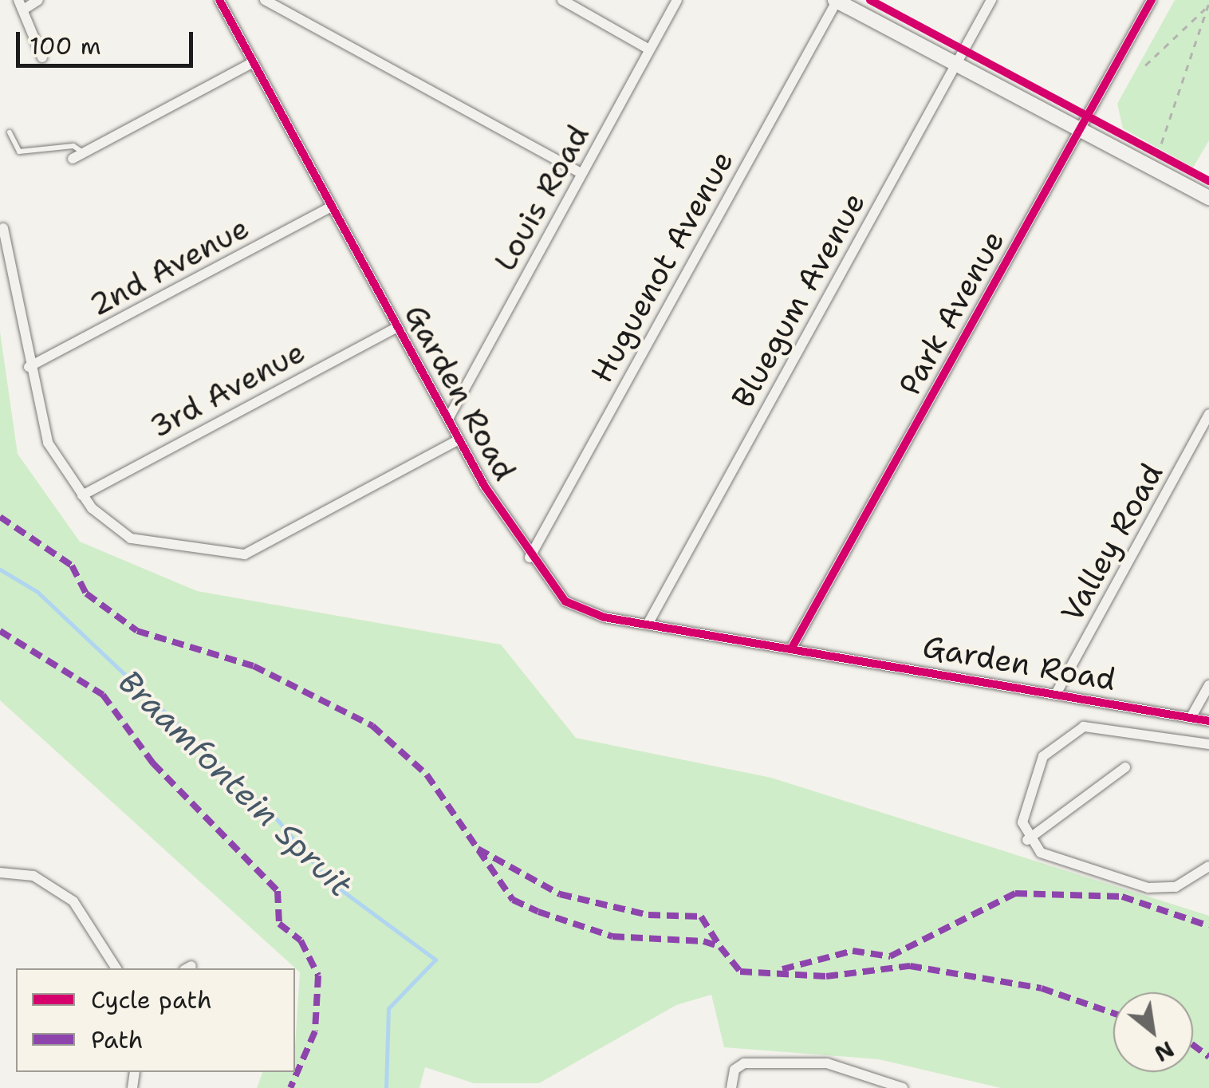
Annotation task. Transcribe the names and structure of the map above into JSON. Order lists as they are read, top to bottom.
{
  "streets": {
    "street": [
      "Louis Road",
      "2nd Avenue",
      "Huguenot Avenue",
      "Bluegum Avenue",
      "Park Avenue",
      "3rd Avenue",
      "Garden Road",
      "Valley Road"
    ]
  },
  "crossings": [
    ["Louis Road", "Garden Road"],
    ["2nd Avenue", "Garden Road"],
    ["Huguenot Avenue", "Garden Road"],
    ["Bluegum Avenue", "Garden Road"],
    ["Park Avenue", "Garden Road"],
    ["3rd Avenue", "Garden Road"],
    ["Garden Road", "Valley Road"]
  ],
  "water": ["Braamfontein Spruit"],
  "legend": ["Cycle path", "Path"],
  "scale_bar": "100 m",
  "north": "bottom right"
}
